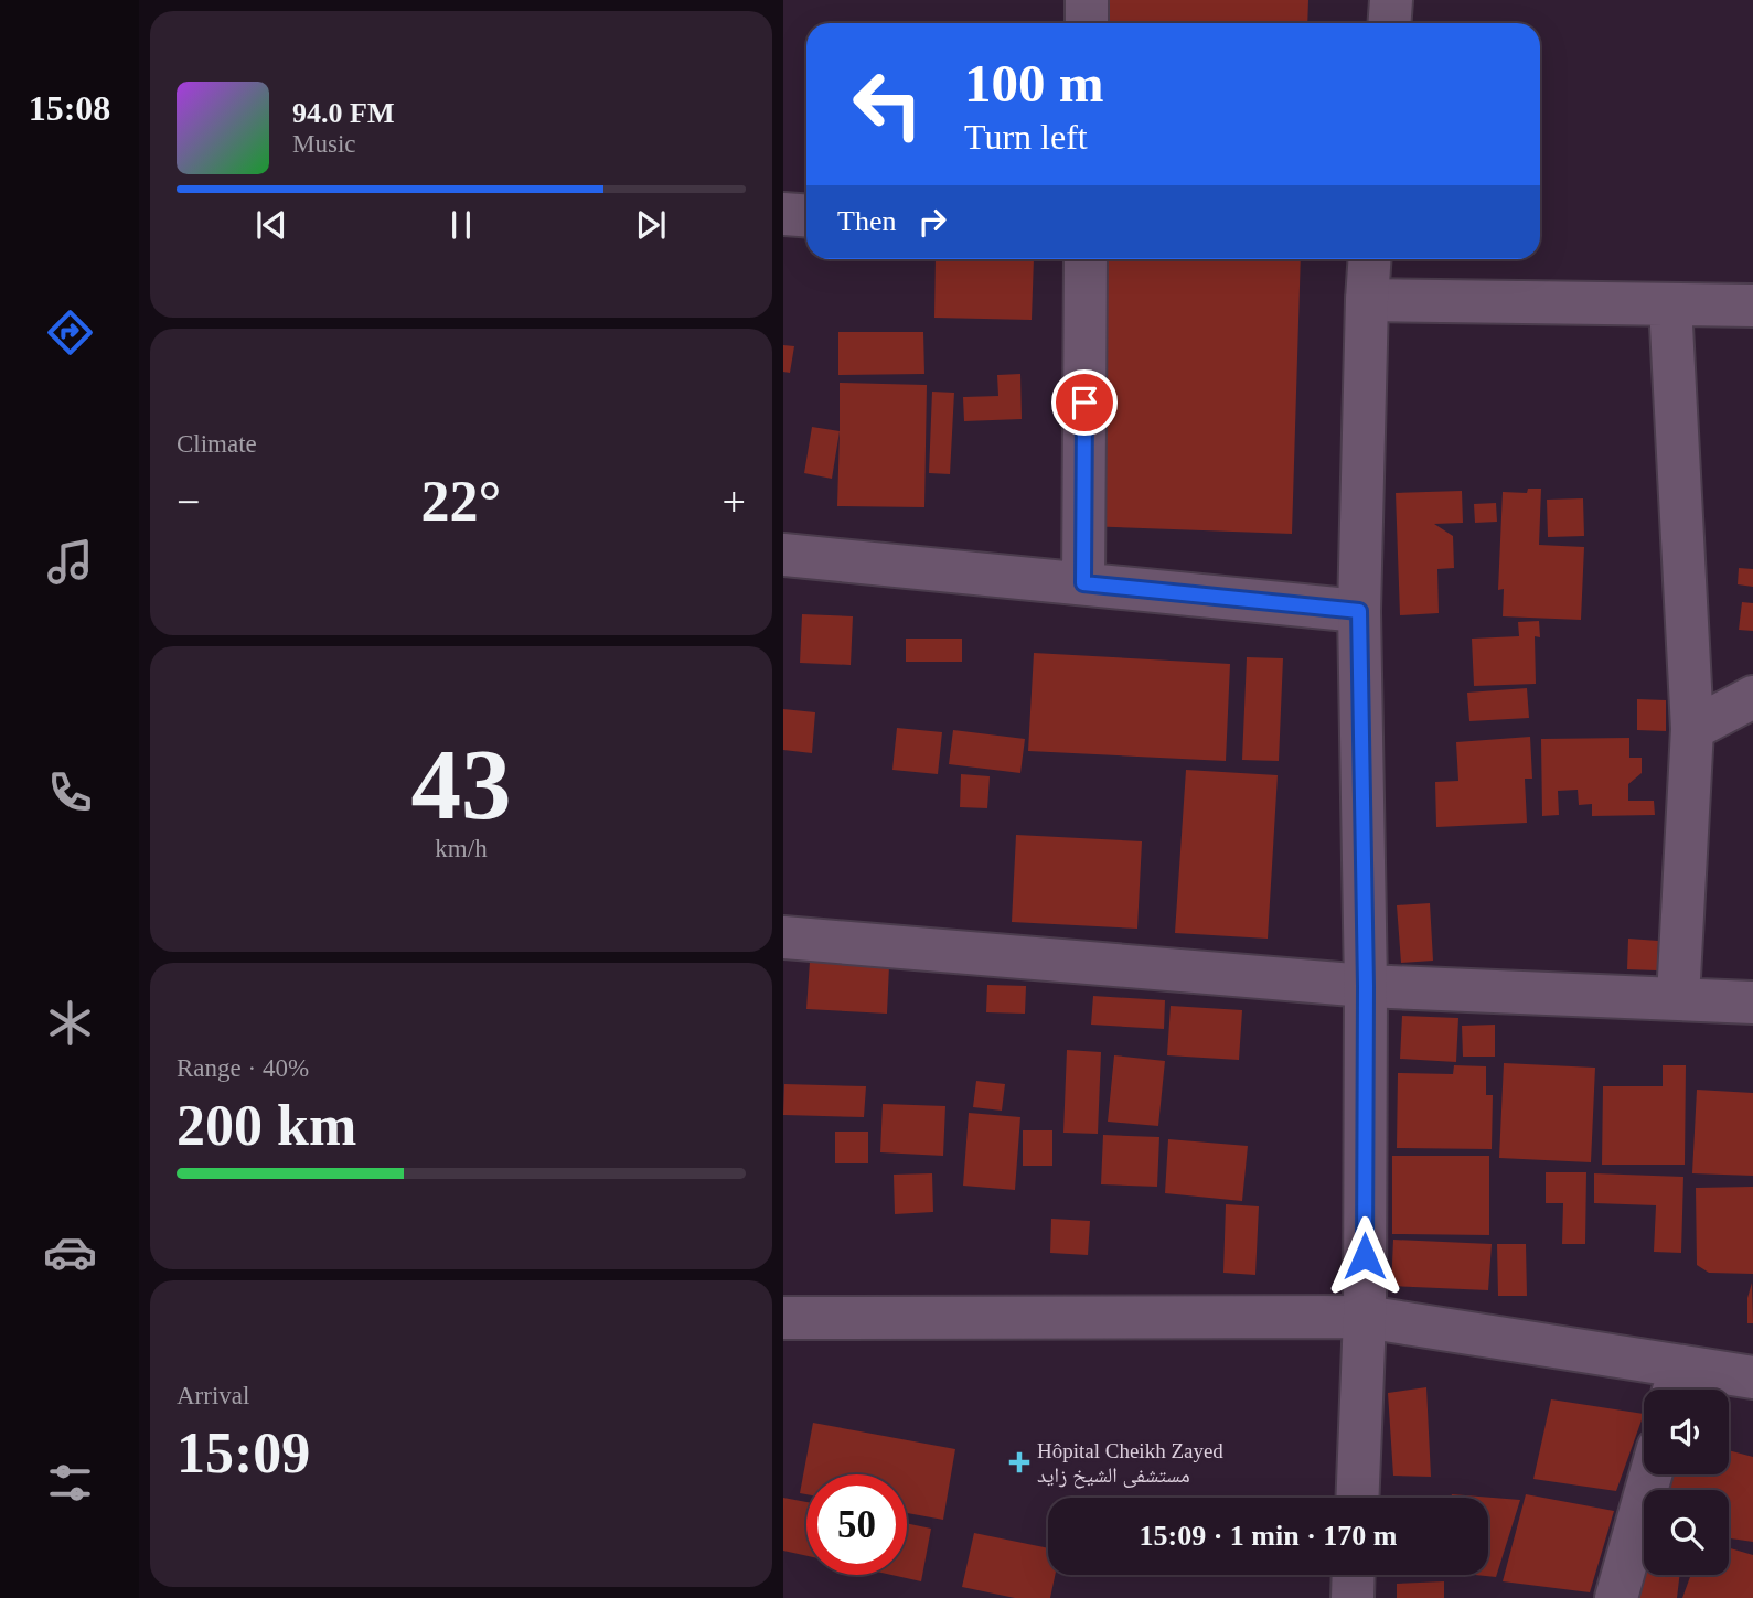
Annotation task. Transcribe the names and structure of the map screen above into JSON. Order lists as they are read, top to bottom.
{
  "places": {
    "health": ["Hôpital Cheikh Zayed مستشفى الشيخ زايد"]
  },
  "page": {
    "tabs": "15:08",
    "turn": ["100 m", "Turn left"],
    "song": ["94.0 FM", "Music"],
    "then": "Then",
    "tile": [
      "Climate",
      ["43", "km/h"],
      ["Range · 40%", "200 km"],
      ["Arrival", "15:09"]
    ],
    "heat": ["−", "22°", "+"],
    "limit": "50",
    "trip": "15:09 · 1 min · 170 m"
  }
}
